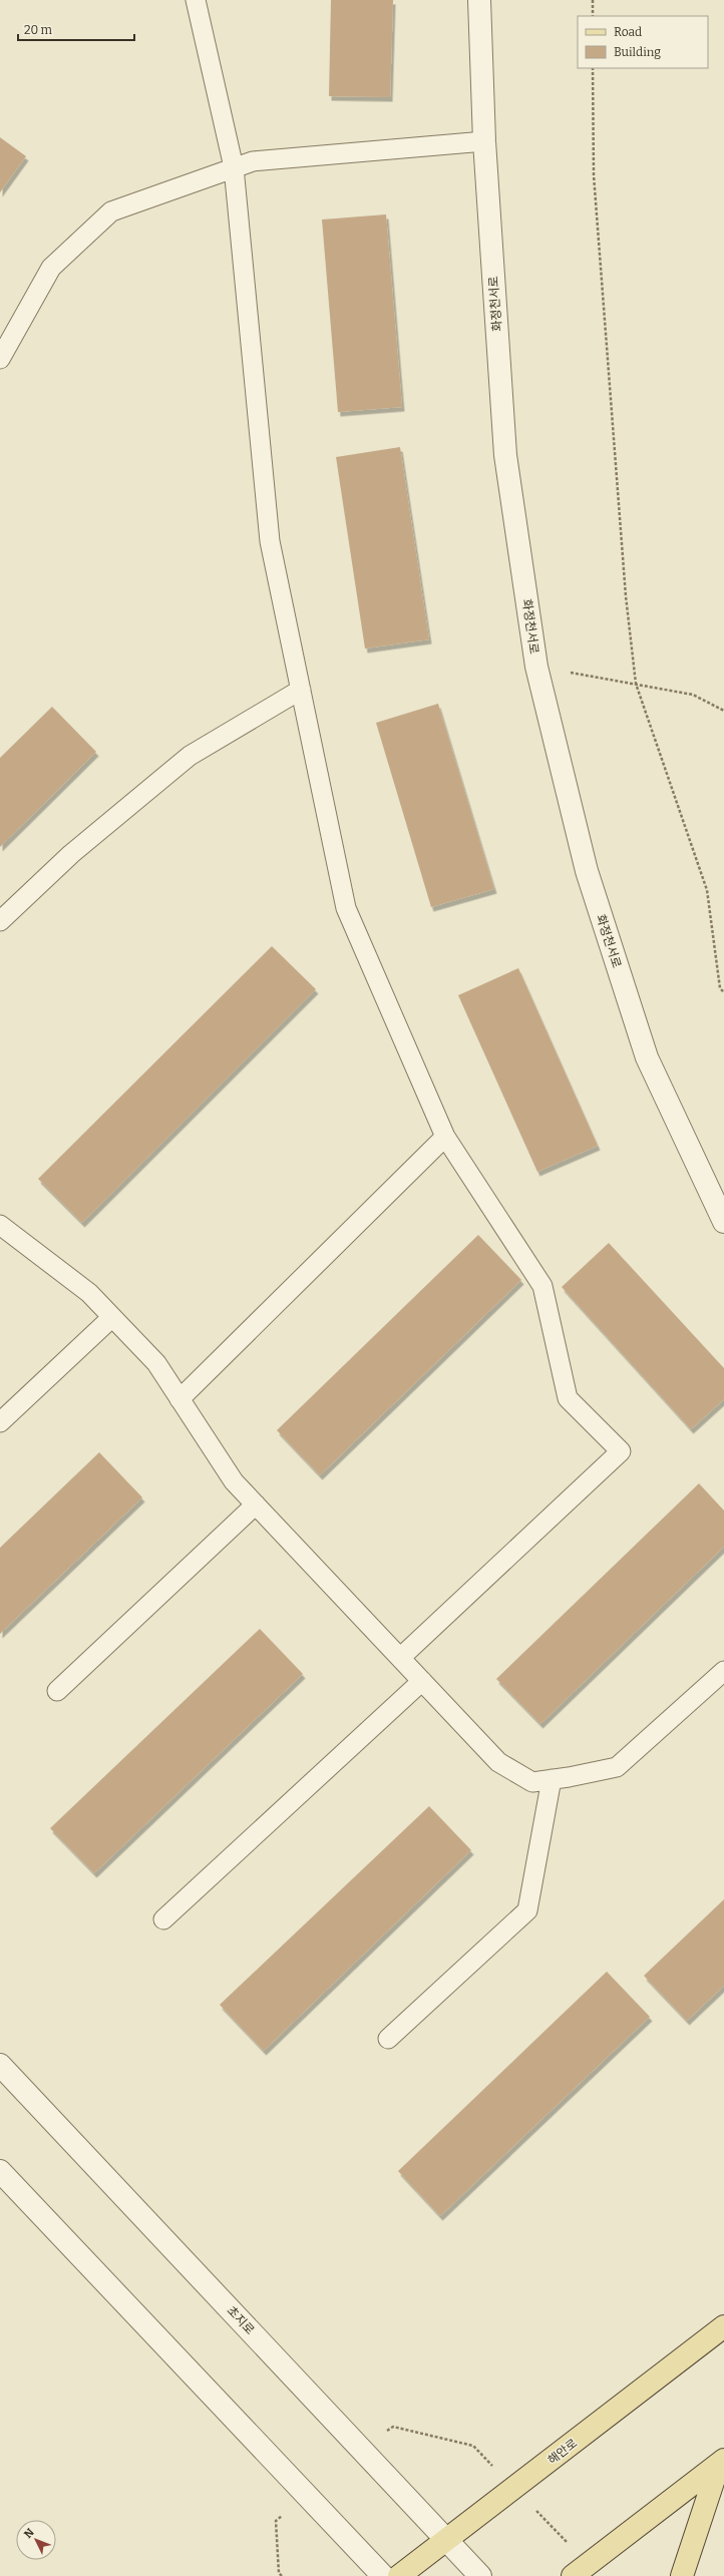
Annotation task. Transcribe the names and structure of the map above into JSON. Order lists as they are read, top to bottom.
{
  "streets": {
    "main road": ["해안로"],
    "street": ["화정천서로", "초지로"]
  },
  "crossings": [
    ["초지로", "해안로"]
  ],
  "legend": ["Road", "Building"],
  "scale_bar": "20 m",
  "north": "top left"
}
